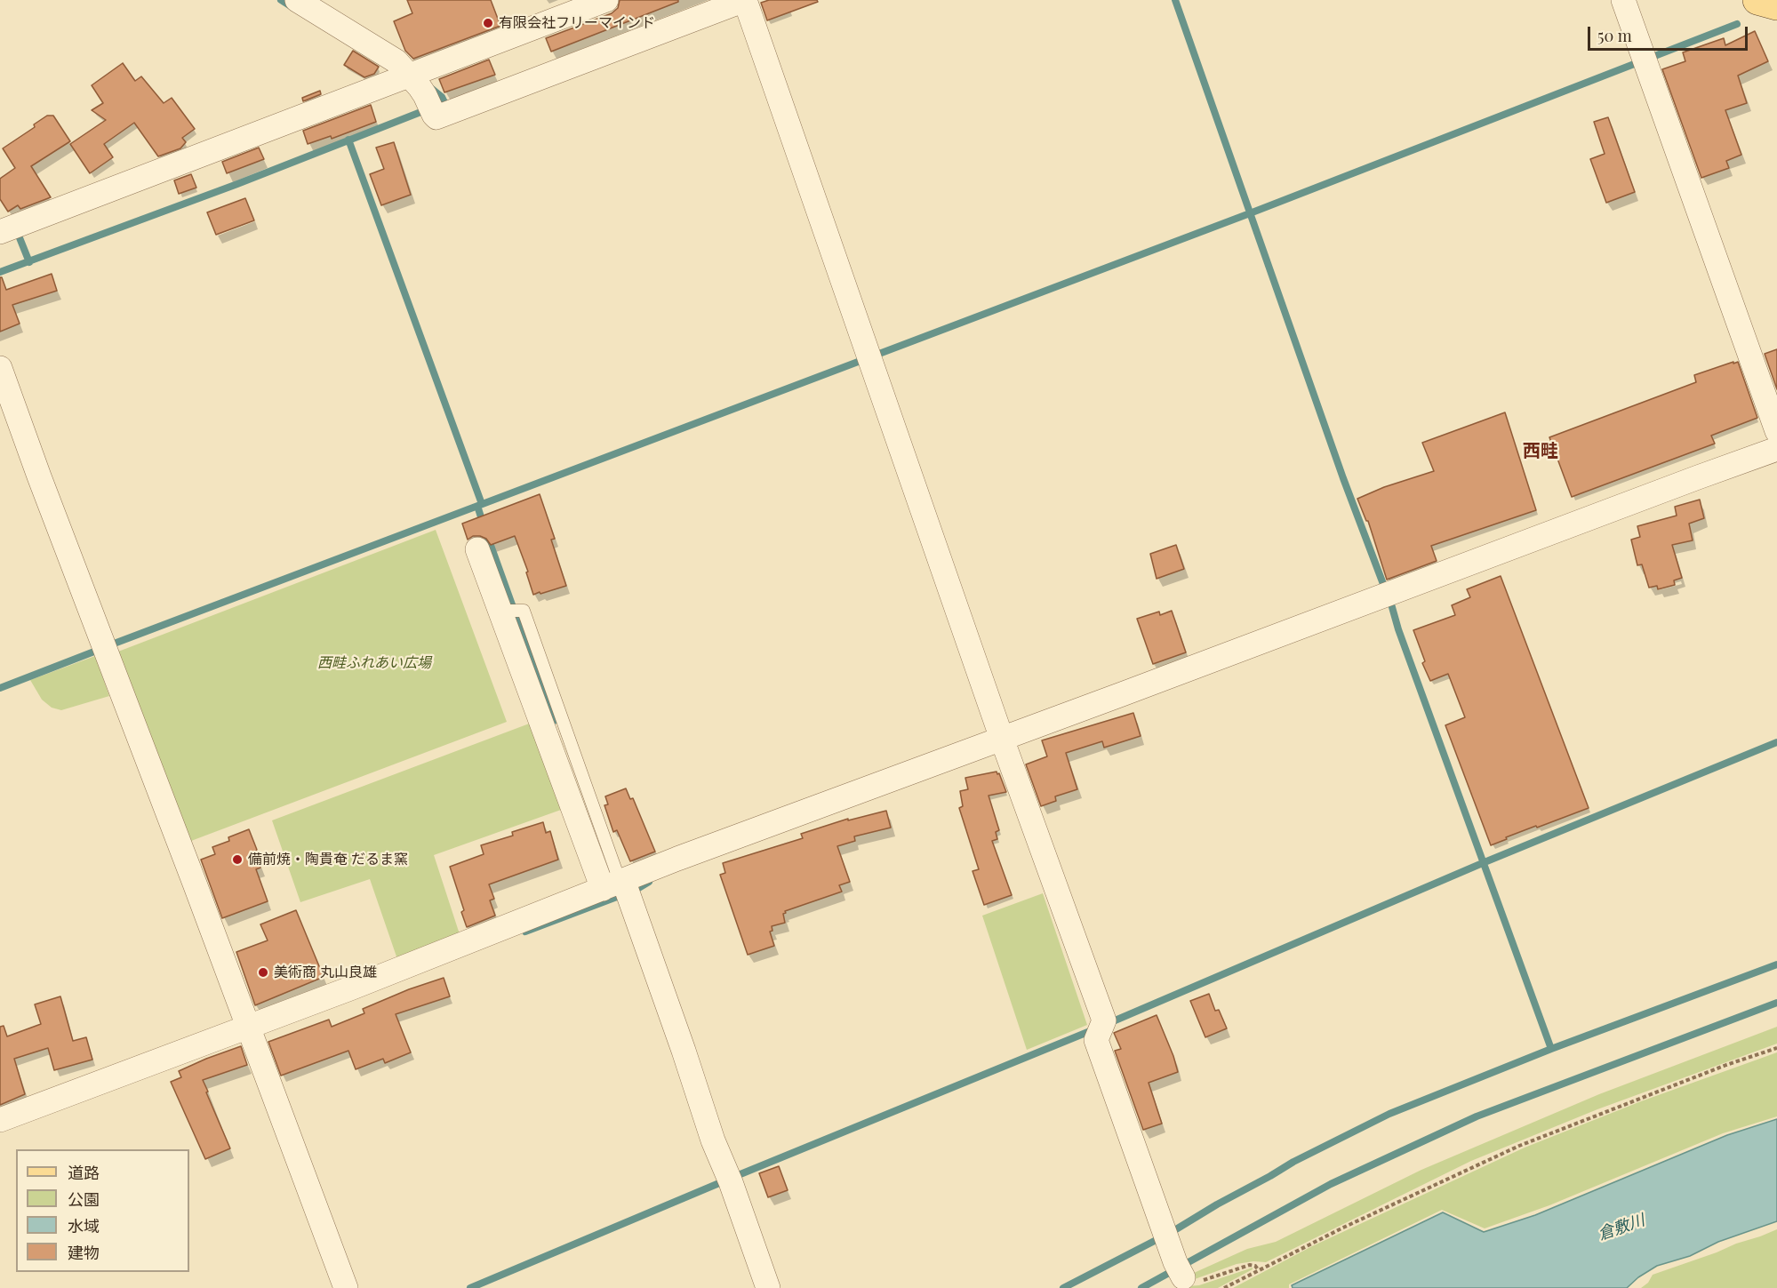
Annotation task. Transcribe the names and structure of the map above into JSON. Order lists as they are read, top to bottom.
{
  "districts": ["西畦"],
  "water": ["倉敷川"],
  "parks": ["西畦ふれあい広場"],
  "places": ["有限会社フリーマインド", "備前焼・陶貴奄 だるま窯", "美術商 丸山良雄"],
  "legend": [
    "道路",
    "公園",
    "水域",
    "建物"
  ],
  "scale_bar": "50 m"
}
